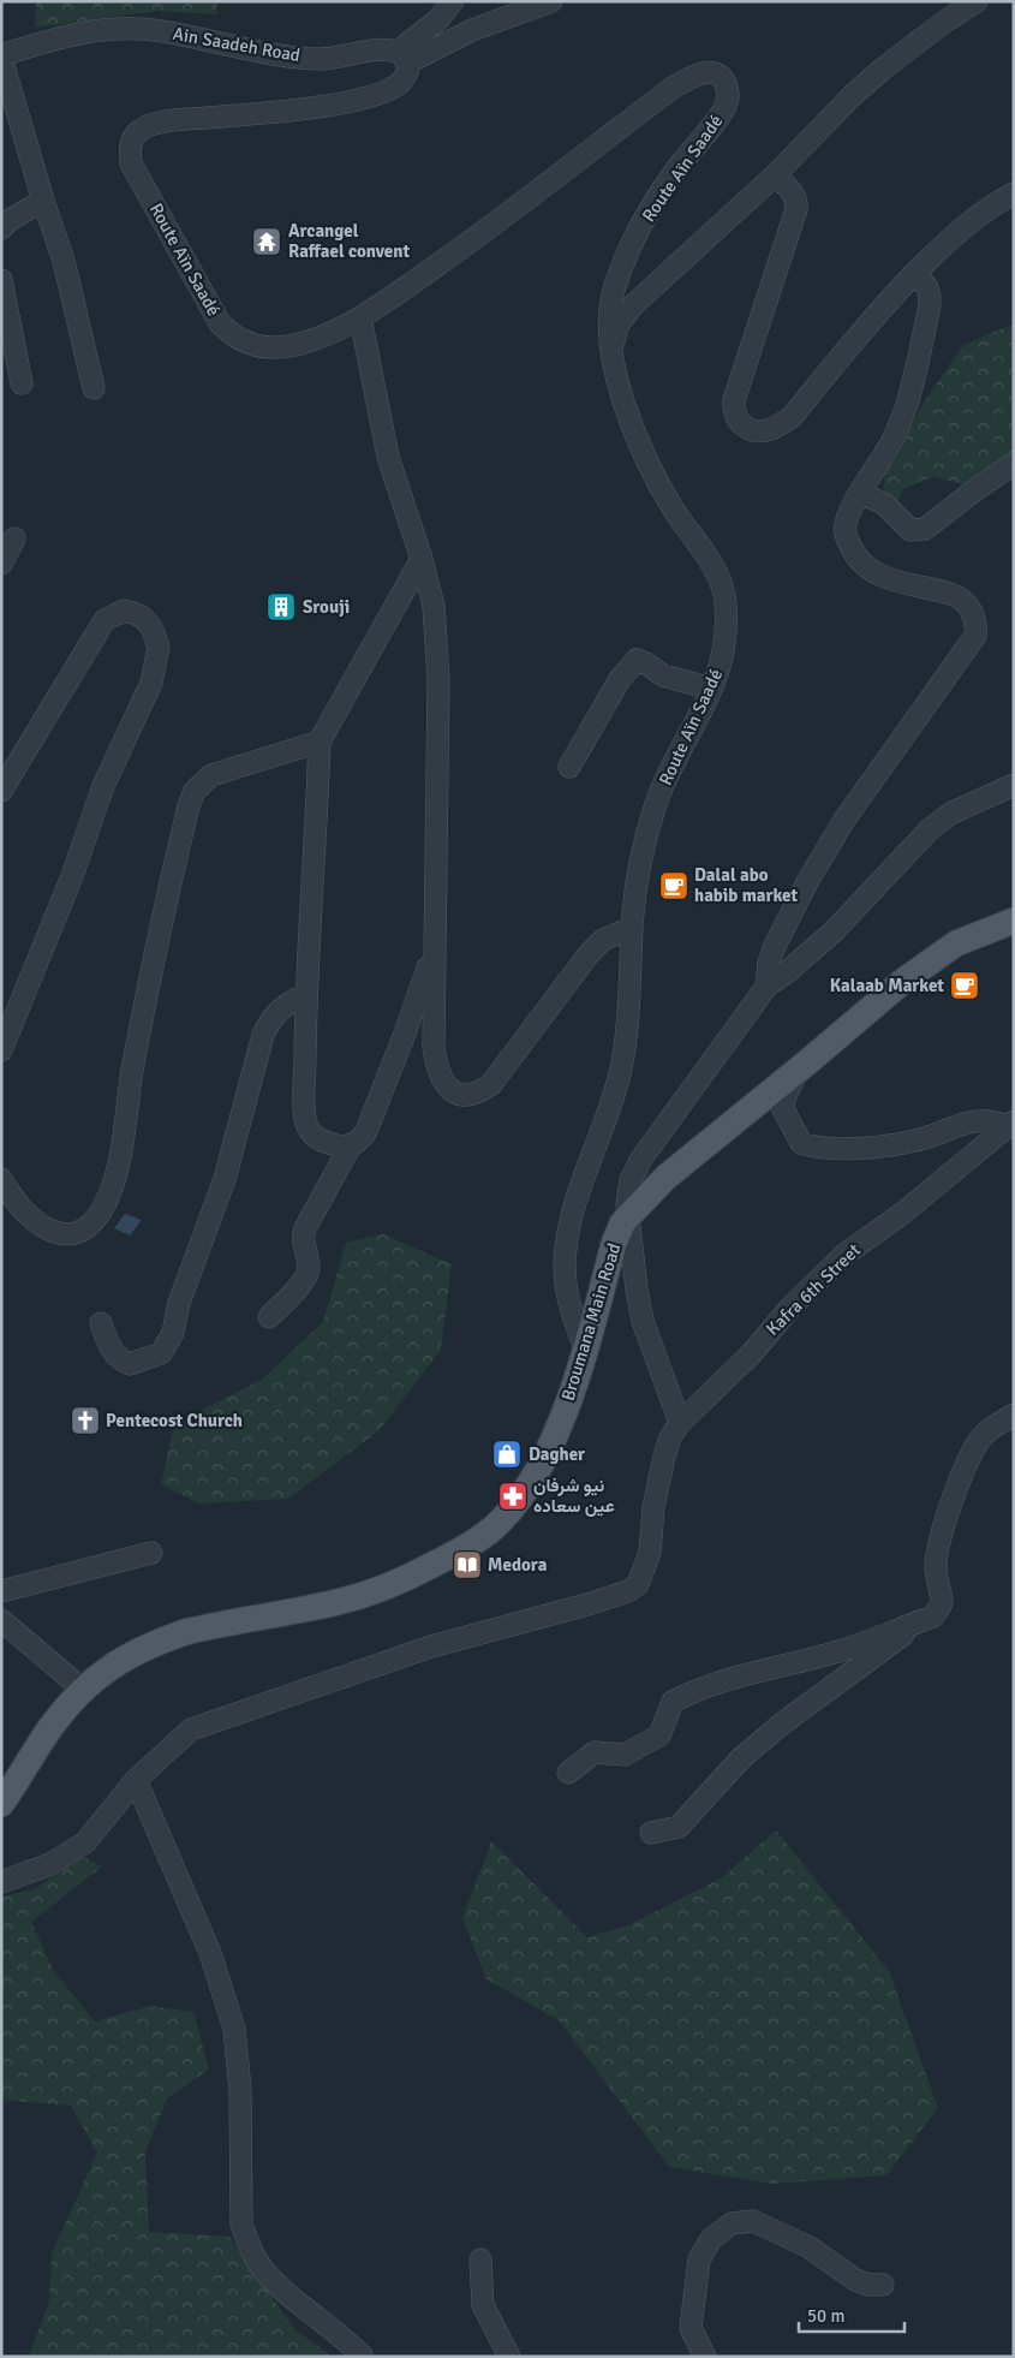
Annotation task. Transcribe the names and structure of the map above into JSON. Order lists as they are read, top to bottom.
{
  "streets": {
    "main road": ["Broumana Main Road"],
    "street": ["Ain Saadeh Road", "Route Aïn Saadé", "Kafra 6th Street"]
  },
  "crossings": [
    ["Ain Saadeh Road", "Route Aïn Saadé"],
    ["Route Aïn Saadé", "Broumana Main Road"]
  ],
  "places": {
    "temple": ["Arcangel Raffael convent"],
    "building": ["Srouji"],
    "cafe": ["Dalal abo habib market", "Kalaab Market"],
    "church": ["Pentecost Church"],
    "shop": ["Dagher"],
    "pharmacy": ["نيو شرفان عين سعاده"],
    "library": ["Medora"]
  },
  "scale_bar": "50 m"
}
